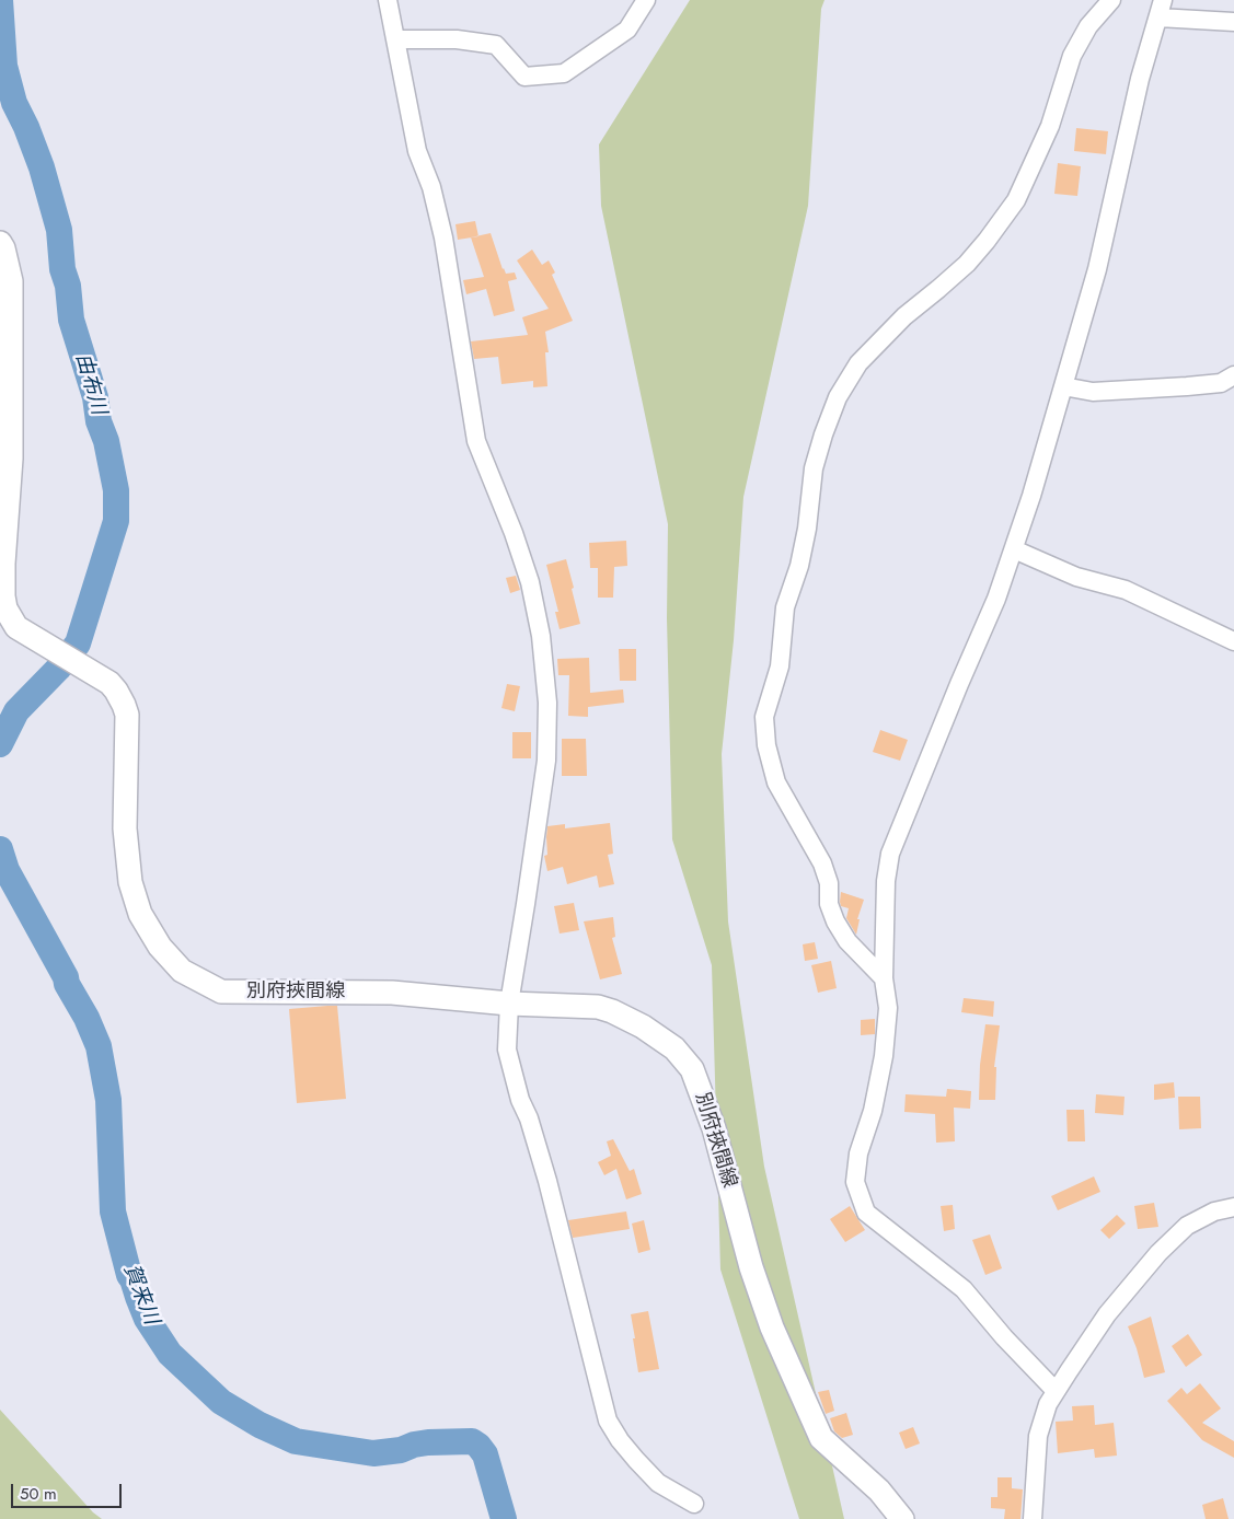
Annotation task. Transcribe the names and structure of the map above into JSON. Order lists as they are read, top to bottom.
{
  "streets": {
    "main road": ["別府挾間線"]
  },
  "water": ["由布川", "賀来川"],
  "scale_bar": "50 m"
}
